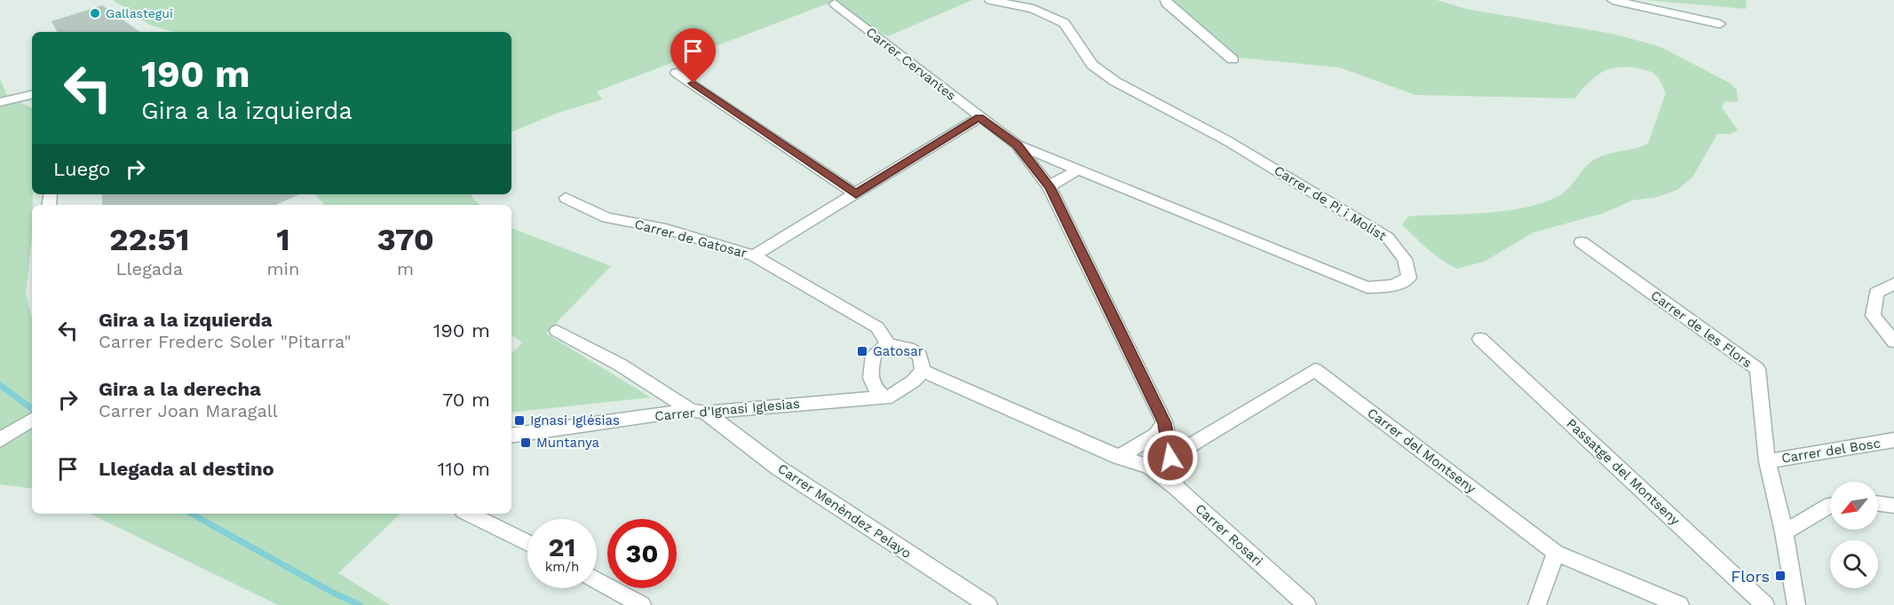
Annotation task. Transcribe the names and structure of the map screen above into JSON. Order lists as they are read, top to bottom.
{
  "streets": {
    "street": [
      "Carrer Cervantes",
      "Carrer de Pi i Molist",
      "Carrer de Gatosar",
      "Carrer de les Flors",
      "Carrer d'Ignasi Iglesias",
      "Carrer del Montseny",
      "Carrer del Bosc",
      "Passatge del Montseny",
      "Carrer Menèndez Pelayo",
      "Carrer Rosari"
    ]
  },
  "crossings": [
    ["Carrer Cervantes", "Carrer de Pi i Molist"],
    ["Carrer Cervantes", "Carrer del Montseny"],
    ["Carrer Cervantes", "Carrer Rosari"],
    ["Carrer de Gatosar", "Carrer d'Ignasi Iglesias"],
    ["Carrer de les Flors", "Carrer del Bosc"],
    ["Carrer d'Ignasi Iglesias", "Carrer Menèndez Pelayo"]
  ],
  "places": {
    "other": ["Gallastegui"],
    "transit": [
      "Gatosar",
      "Ignasi Iglésias",
      "Muntanya",
      "Flors"
    ]
  },
  "north": "bottom left",
  "page": {
    "turn": ["190 m", "Gira a la izquierda"],
    "then": "Luego",
    "eta": [
      "22:51",
      "Llegada",
      "1",
      "min",
      "370",
      "m"
    ],
    "list": [
      {
        "name": "Gira a la izquierda",
        "note": "Carrer Frederc Soler \"Pitarra\"",
        "value": "190 m"
      },
      {
        "name": "Gira a la derecha",
        "note": "Carrer Joan Maragall",
        "value": "70 m"
      },
      {
        "name": "Llegada al destino",
        "value": "110 m"
      }
    ],
    "speed": "21 km/h",
    "limit": "30"
  }
}
